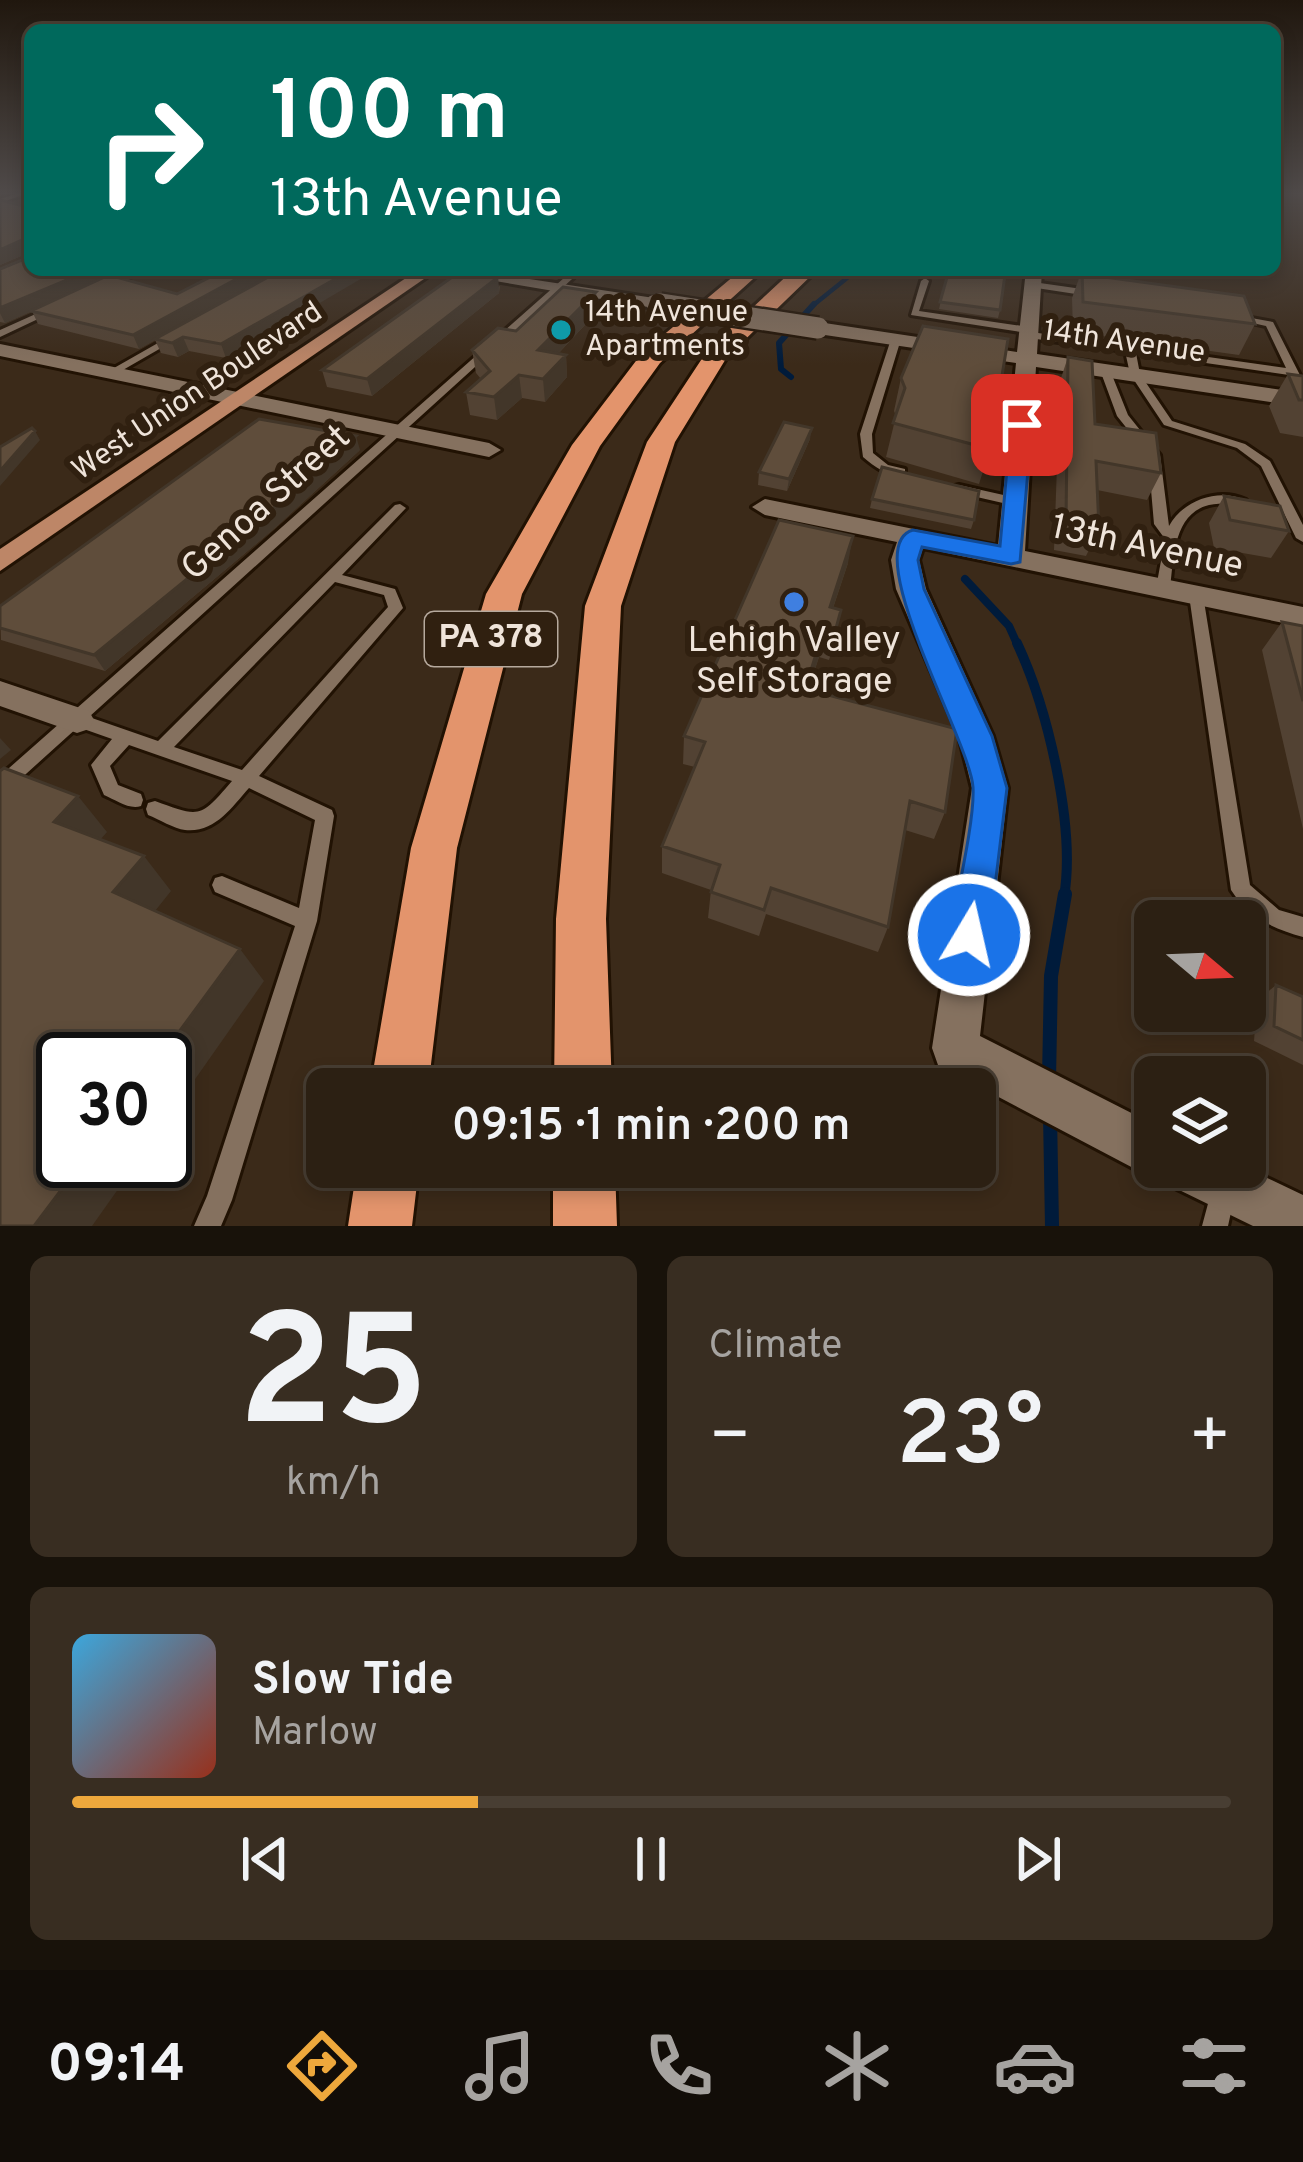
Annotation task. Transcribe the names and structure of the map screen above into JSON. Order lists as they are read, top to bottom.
{
  "streets": {
    "highway": ["PA 378"],
    "main road": ["West Union Boulevard"],
    "street": ["14th Avenue", "13th Avenue"],
    "lane": ["Genoa Street"]
  },
  "crossings": [
    ["14th Avenue", "Genoa Street"]
  ],
  "places": ["14th Avenue Apartments", "Lehigh Valley Self Storage"],
  "north": "right",
  "page": {
    "turn": ["100 m", "13th Avenue"],
    "limit": "30",
    "trip": "09:15 · 1 min · 200 m",
    "tile": [
      ["25", "km/h"],
      "Climate"
    ],
    "heat": ["−", "23°", "+"],
    "song": ["Slow Tide", "Marlow"],
    "tabs": "09:14"
  }
}
